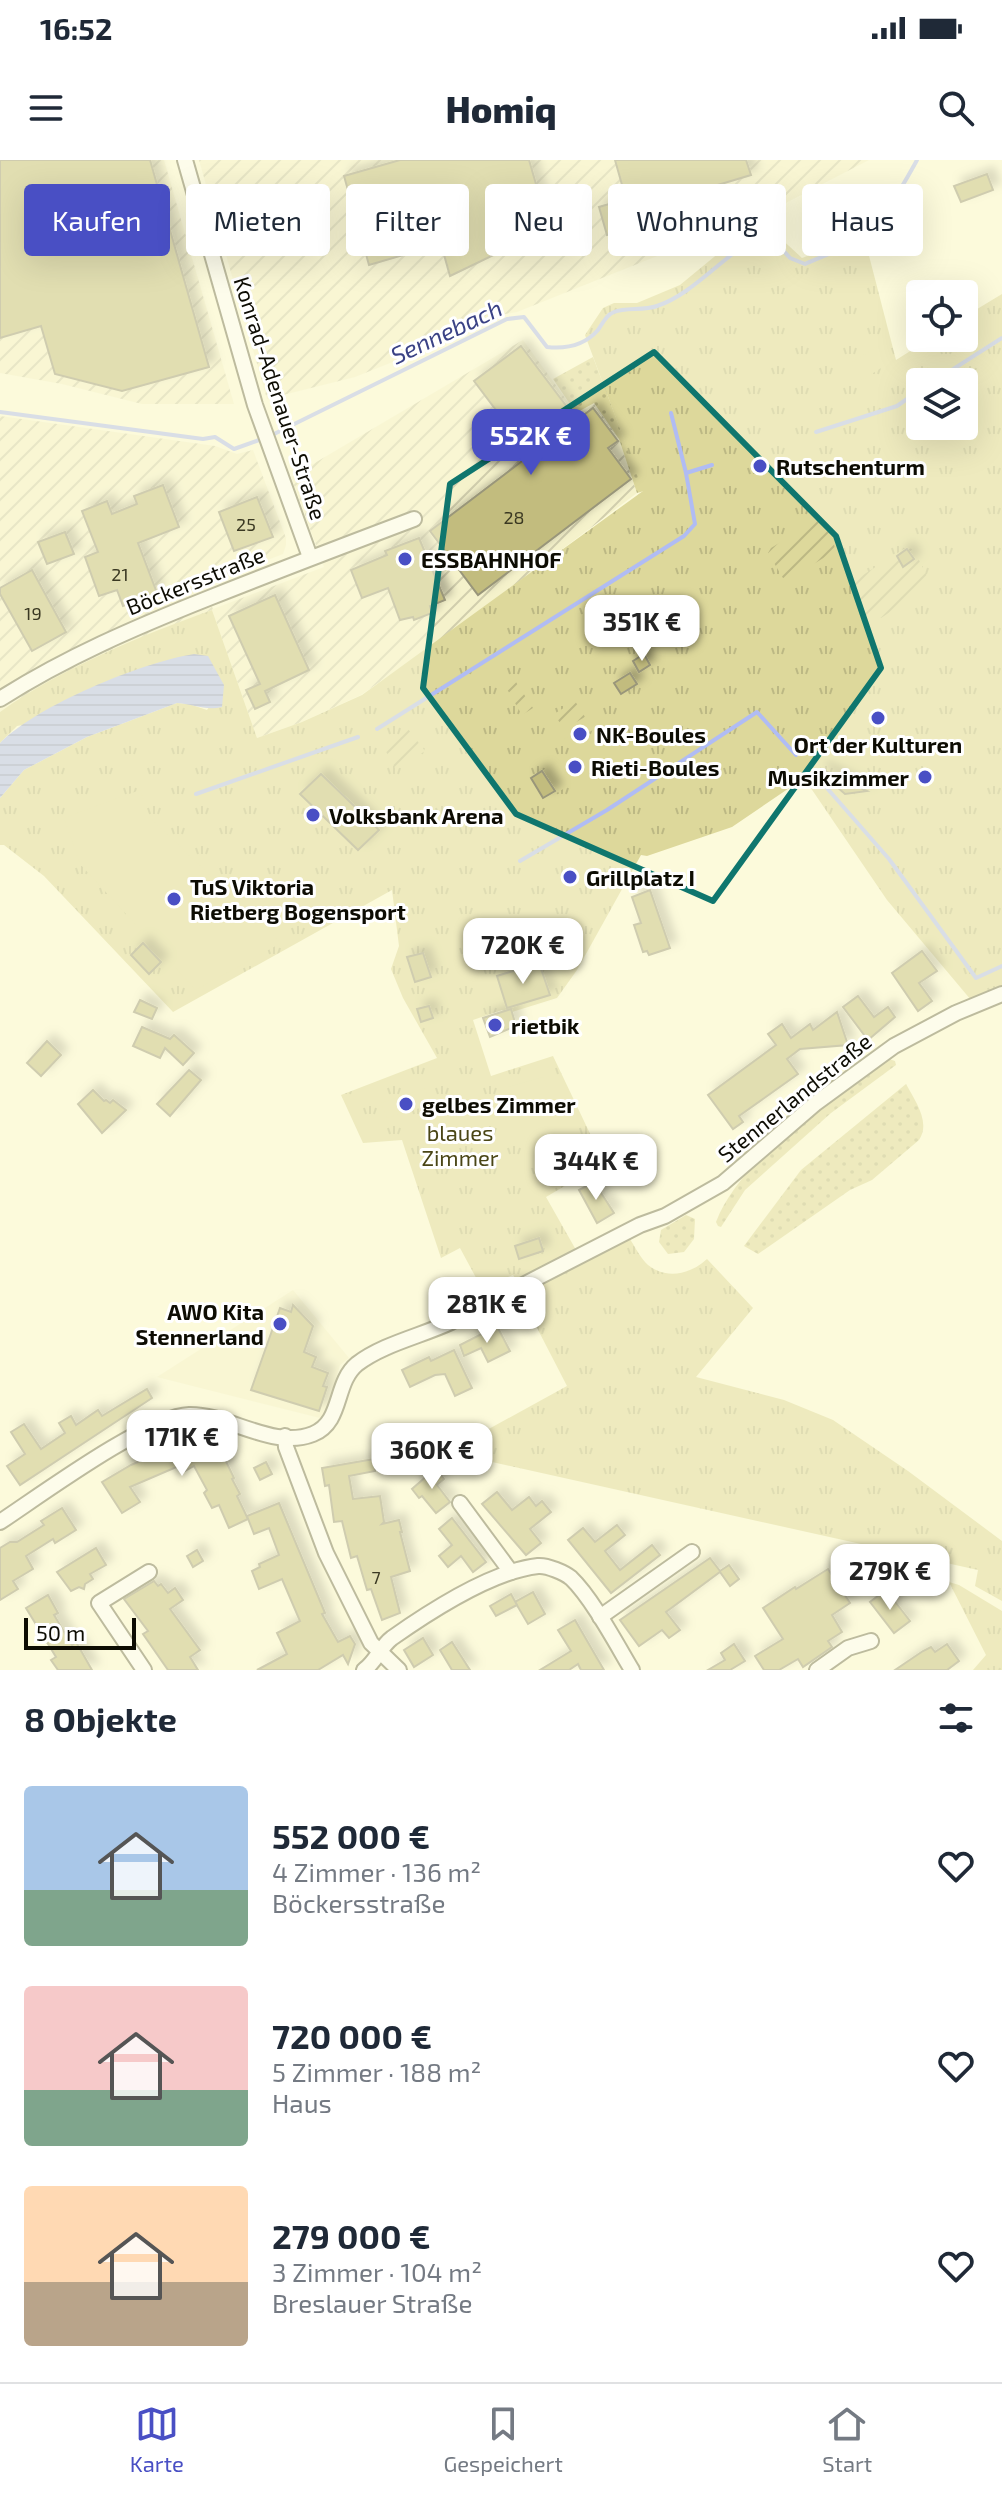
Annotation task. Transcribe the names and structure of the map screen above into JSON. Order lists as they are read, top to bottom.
{
  "streets": {
    "street": ["Konrad-Adenauer-Straße", "Böckersstraße", "Stennerlandstraße"]
  },
  "crossings": [
    ["Konrad-Adenauer-Straße", "Böckersstraße"]
  ],
  "water": ["Sennebach"],
  "parks": ["blaues Zimmer"],
  "places": [
    "Rutschenturm",
    "ESSBAHNHOF",
    "Ort der Kulturen",
    "NK-Boules",
    "Rieti-Boules",
    "Musikzimmer",
    "Volksbank Arena",
    "Grillplatz I",
    "TuS Viktoria Rietberg Bogensport",
    "rietbik",
    "gelbes Zimmer",
    "AWO Kita Stennerland"
  ],
  "house_numbers": [
    "28",
    "25",
    "21",
    "19",
    "7"
  ],
  "scale_bar": "50 m",
  "page": {
    "status": "16:52",
    "header": "Homiq",
    "chip": [
      "Kaufen",
      "Mieten",
      "Filter",
      "Neu",
      "Wohnung",
      "Haus"
    ],
    "price": [
      "552K €",
      "351K €",
      "720K €",
      "344K €",
      "281K €",
      "171K €",
      "360K €",
      "279K €"
    ],
    "scale": "50 m",
    "heading": "8 Objekte",
    "list": [
      {
        "name": "552 000 €",
        "note": "4 Zimmer · 136 m² · Böckersstraße"
      },
      {
        "name": "720 000 €",
        "note": "5 Zimmer · 188 m² · Haus"
      },
      {
        "name": "279 000 €",
        "note": "3 Zimmer · 104 m² · Breslauer Straße"
      }
    ],
    "tabs": ["Karte", "Gespeichert", "Start"]
  }
}
